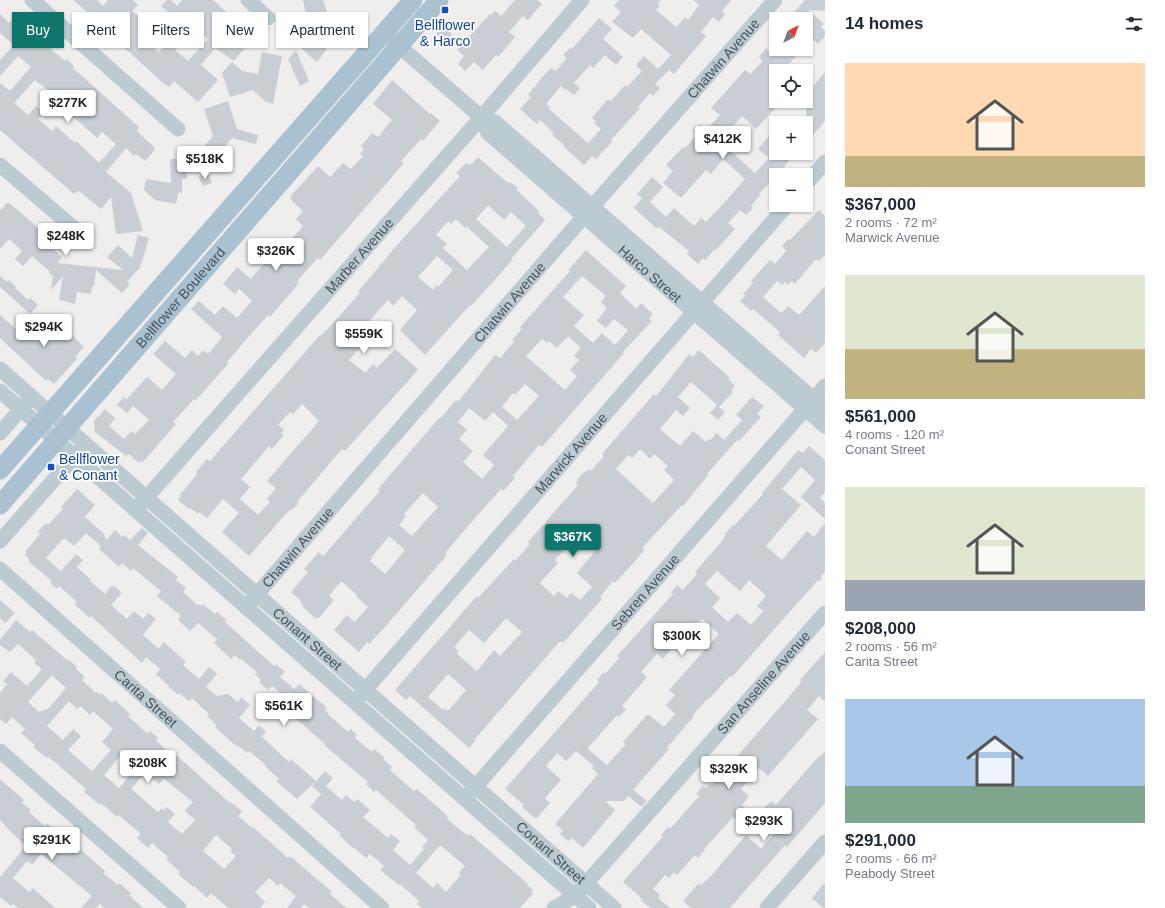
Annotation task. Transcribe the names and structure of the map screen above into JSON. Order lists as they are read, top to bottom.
{
  "streets": {
    "main road": ["Bellflower Boulevard"],
    "street": [
      "Chatwin Avenue",
      "Marber Avenue",
      "Harco Street",
      "Marwick Avenue",
      "Sebren Avenue",
      "Conant Street",
      "San Anseline Avenue",
      "Carita Street"
    ]
  },
  "crossings": [
    ["Chatwin Avenue", "Harco Street"],
    ["Chatwin Avenue", "Conant Street"],
    ["Marber Avenue", "Harco Street"],
    ["Marber Avenue", "Conant Street"],
    ["Harco Street", "Bellflower Boulevard"],
    ["Harco Street", "Marwick Avenue"],
    ["Harco Street", "Sebren Avenue"],
    ["Bellflower Boulevard", "Conant Street"],
    ["Marwick Avenue", "Conant Street"],
    ["Sebren Avenue", "Conant Street"],
    ["Conant Street", "San Anseline Avenue"]
  ],
  "places": {
    "transit": ["Bellflower & Harco", "Bellflower & Conant"]
  },
  "north": "top right",
  "page": {
    "heading": "14 homes",
    "map_buttons": ["+", "−"],
    "chip": [
      "Buy",
      "Rent",
      "Filters",
      "New",
      "Apartment"
    ],
    "list": [
      {
        "name": "$367,000",
        "note": "2 rooms · 72 m² · Marwick Avenue"
      },
      {
        "name": "$561,000",
        "note": "4 rooms · 120 m² · Conant Street"
      },
      {
        "name": "$208,000",
        "note": "2 rooms · 56 m² · Carita Street"
      },
      {
        "name": "$291,000",
        "note": "2 rooms · 66 m² · Peabody Street"
      }
    ],
    "price": [
      "$277K",
      "$412K",
      "$518K",
      "$248K",
      "$326K",
      "$294K",
      "$559K",
      "$367K",
      "$300K",
      "$561K",
      "$208K",
      "$329K",
      "$293K",
      "$291K"
    ]
  }
}
